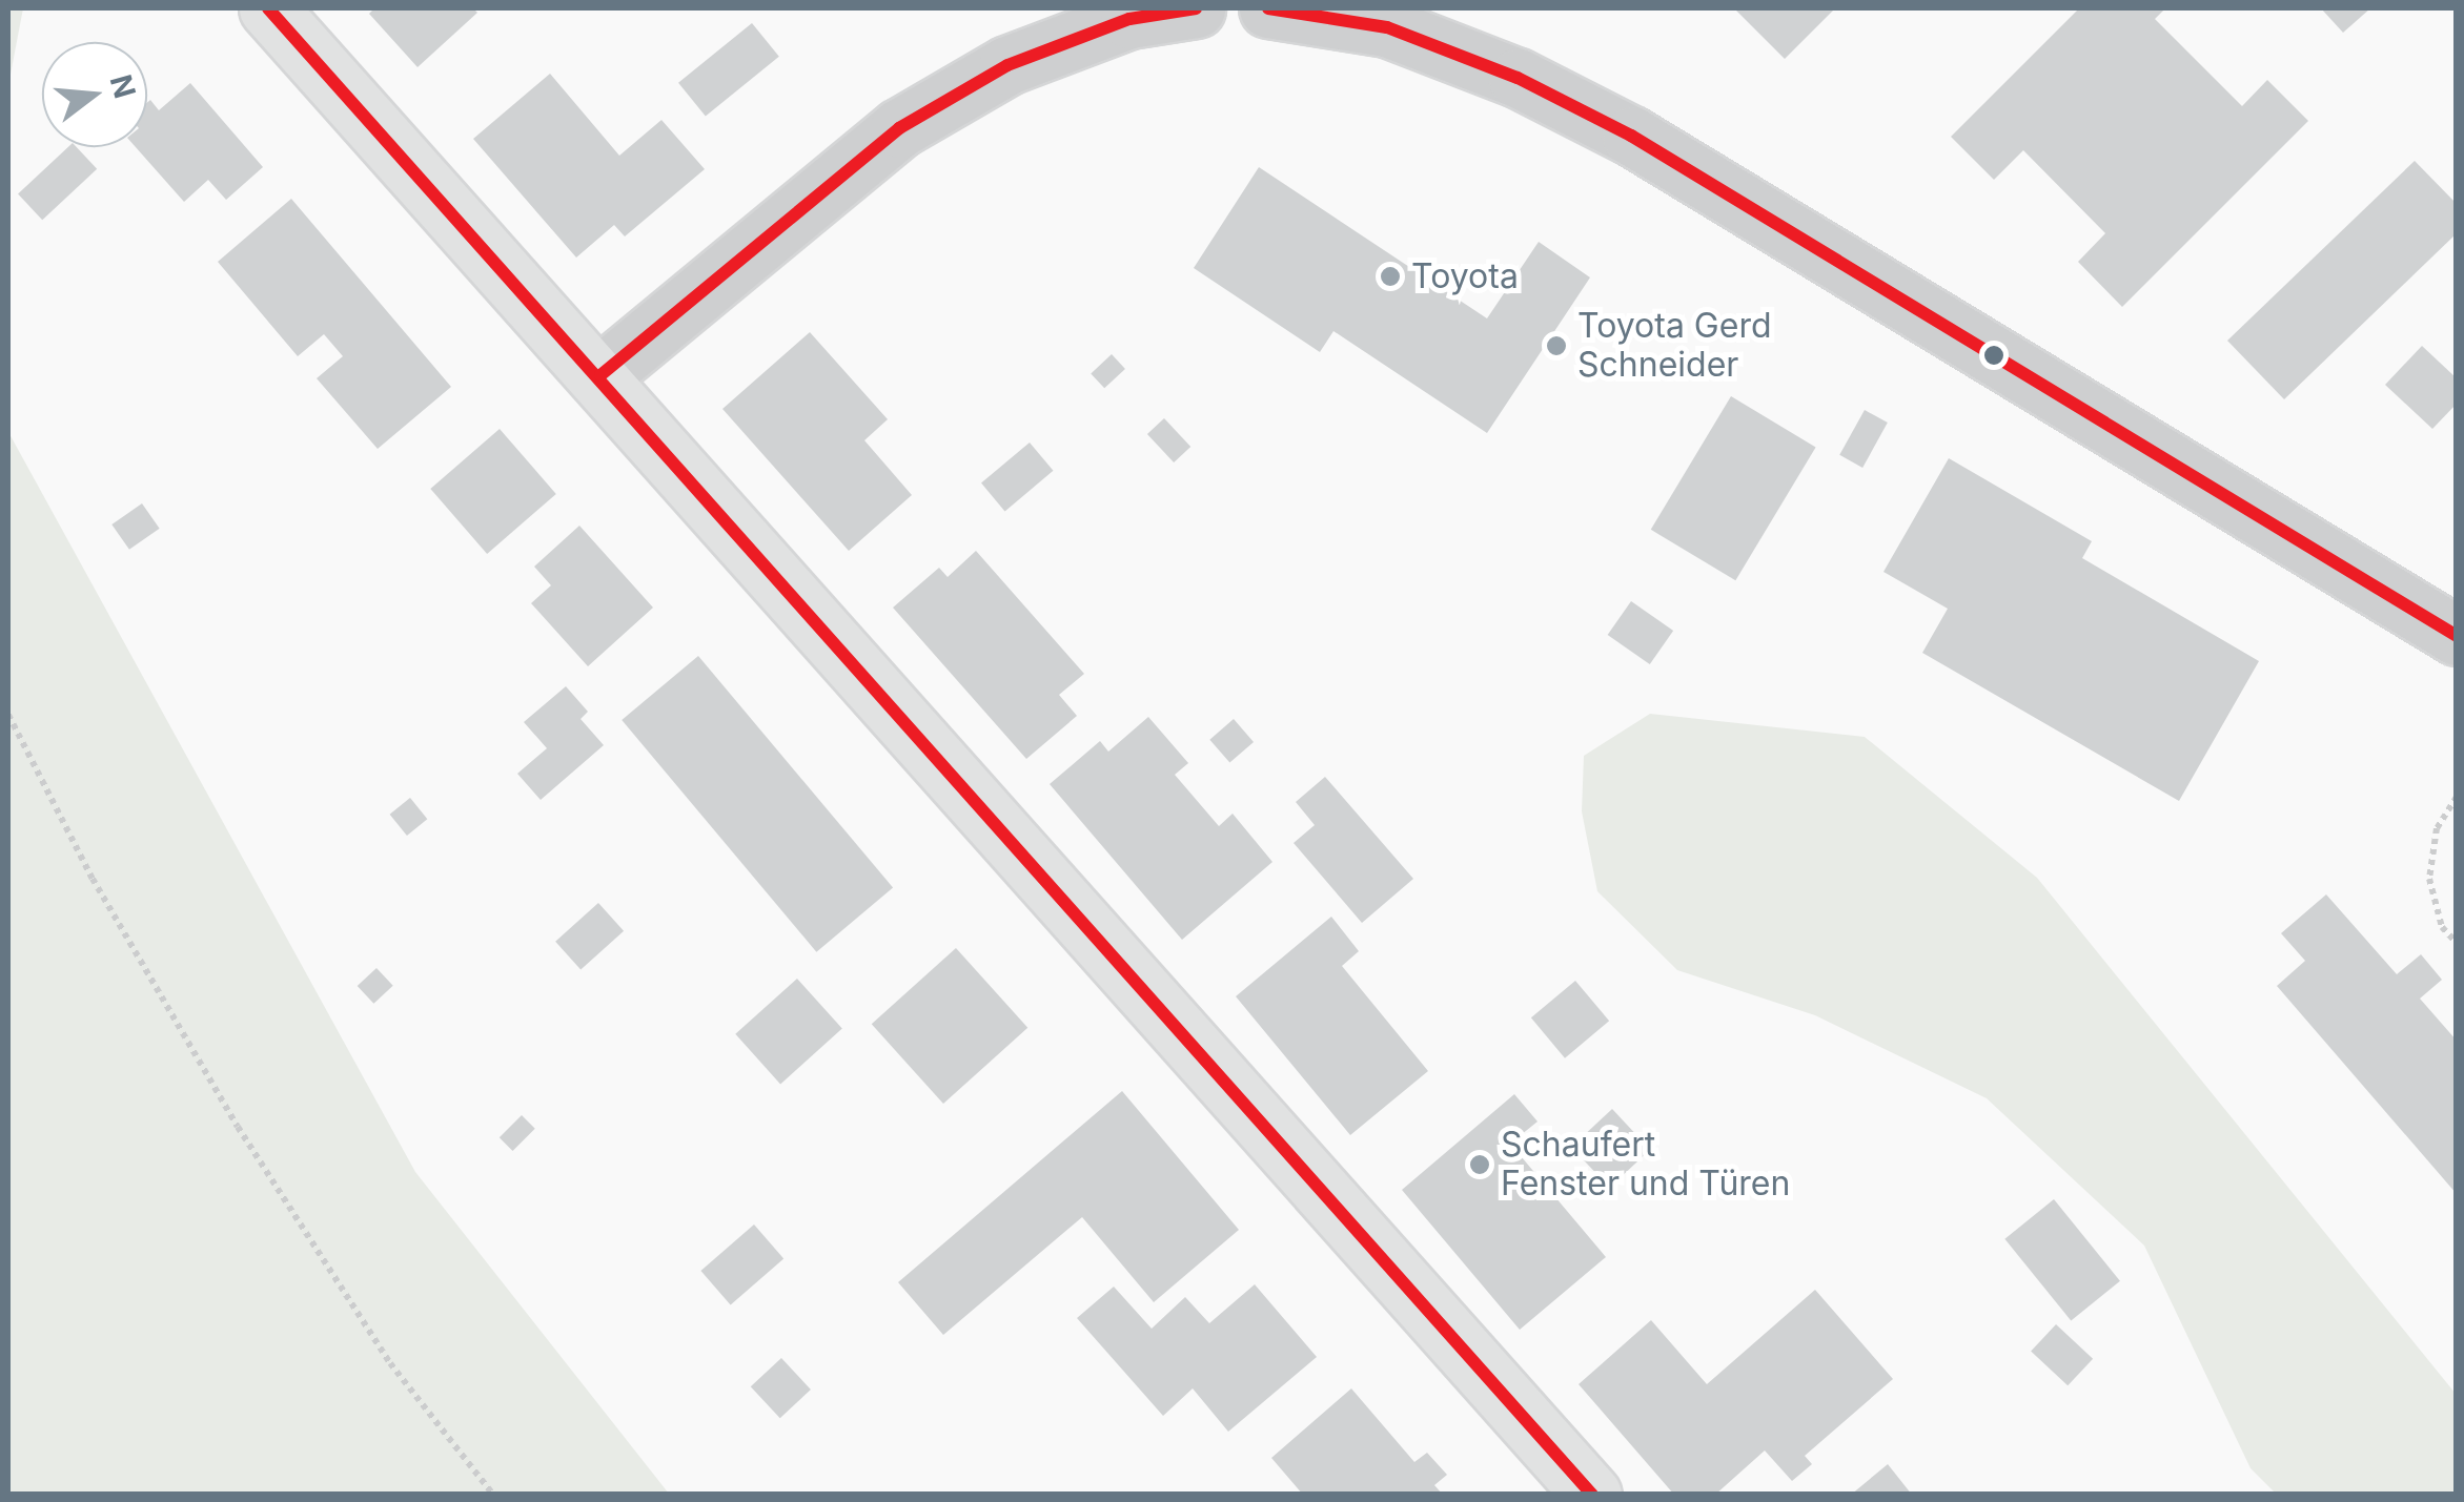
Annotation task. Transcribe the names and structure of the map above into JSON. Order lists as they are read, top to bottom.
{
  "places": ["Toyota", "Toyota Gerd Schneider", "Schaufert Fenster und Türen"],
  "north": "right"
}
